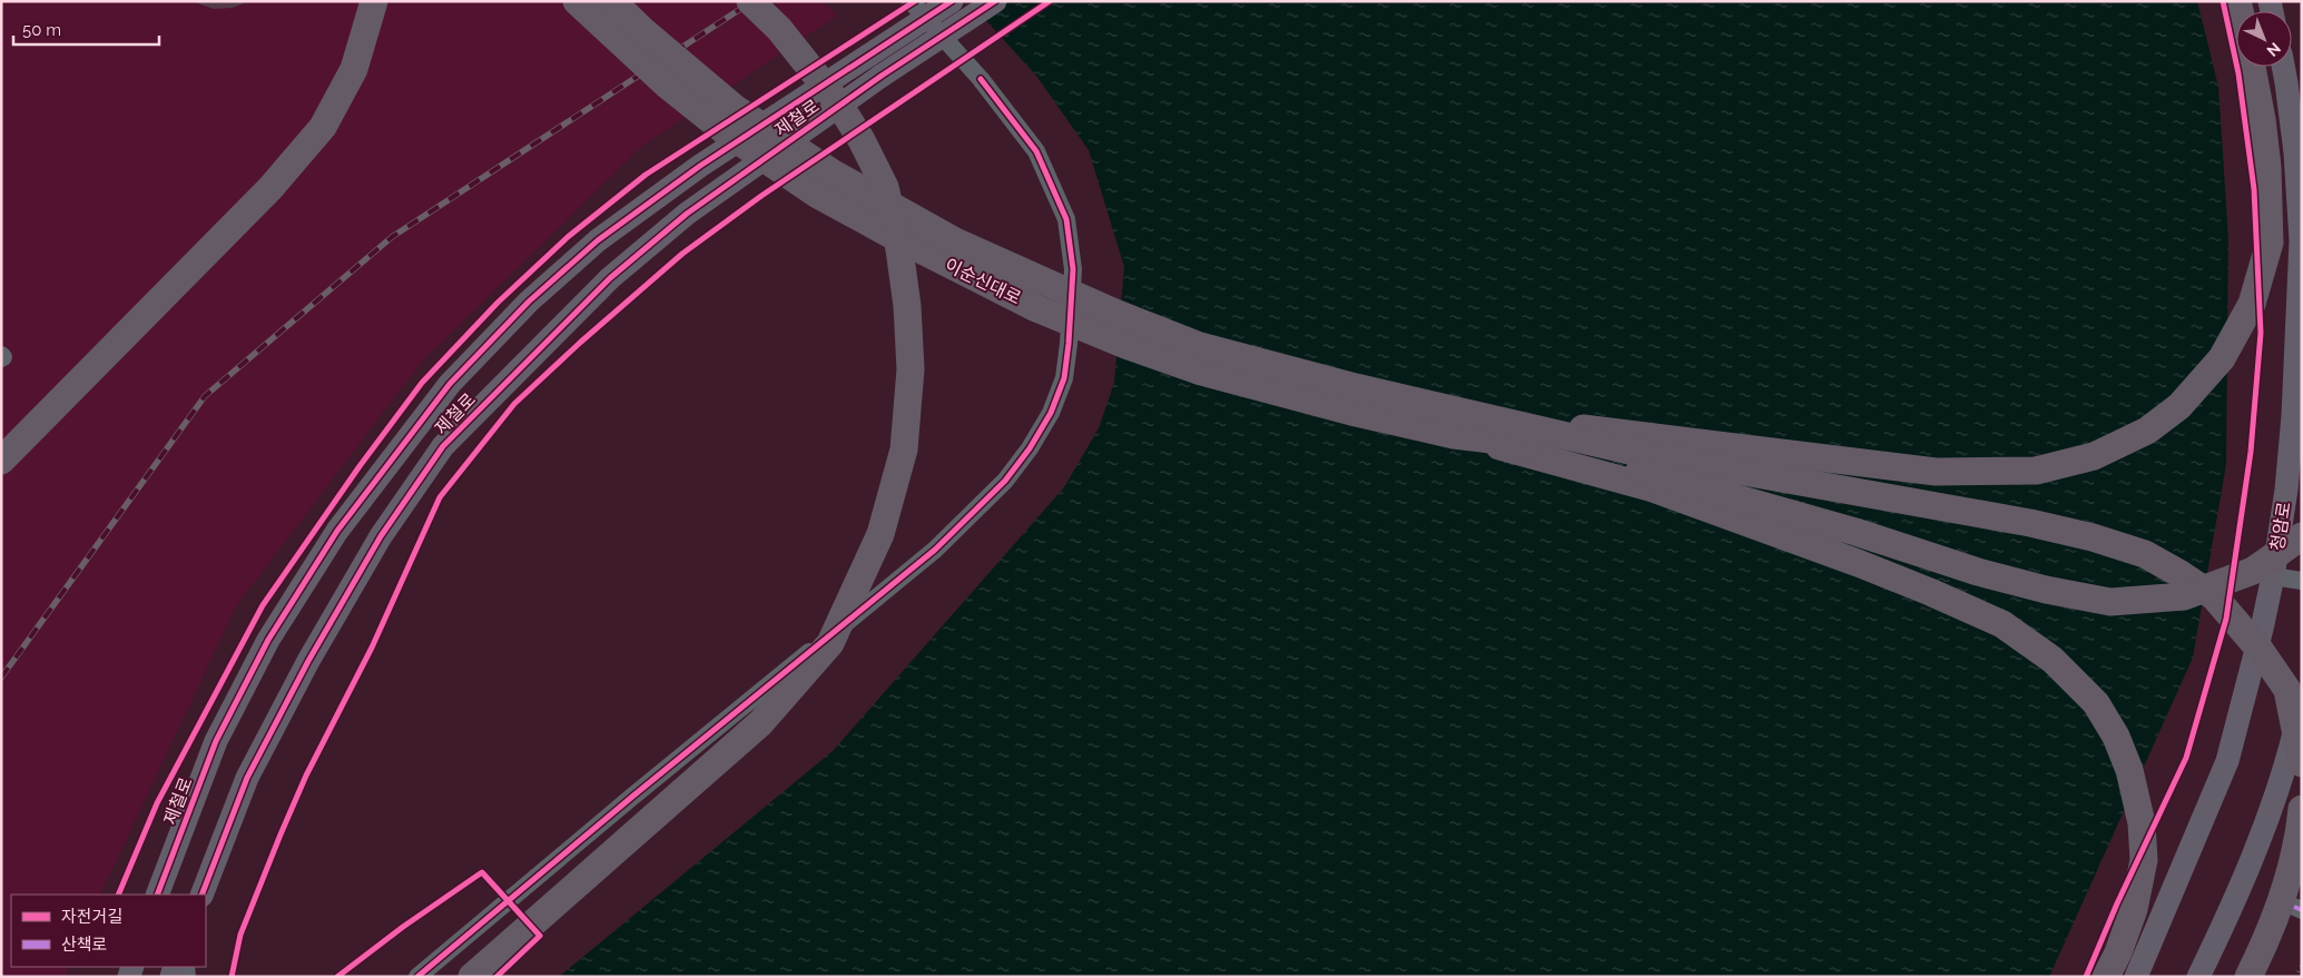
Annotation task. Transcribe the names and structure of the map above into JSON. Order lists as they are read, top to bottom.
{
  "streets": {
    "highway": ["이순신대로"],
    "main road": ["제철로", "청암로"]
  },
  "legend": ["자전거길", "산책로"],
  "scale_bar": "50 m",
  "north": "bottom right"
}
